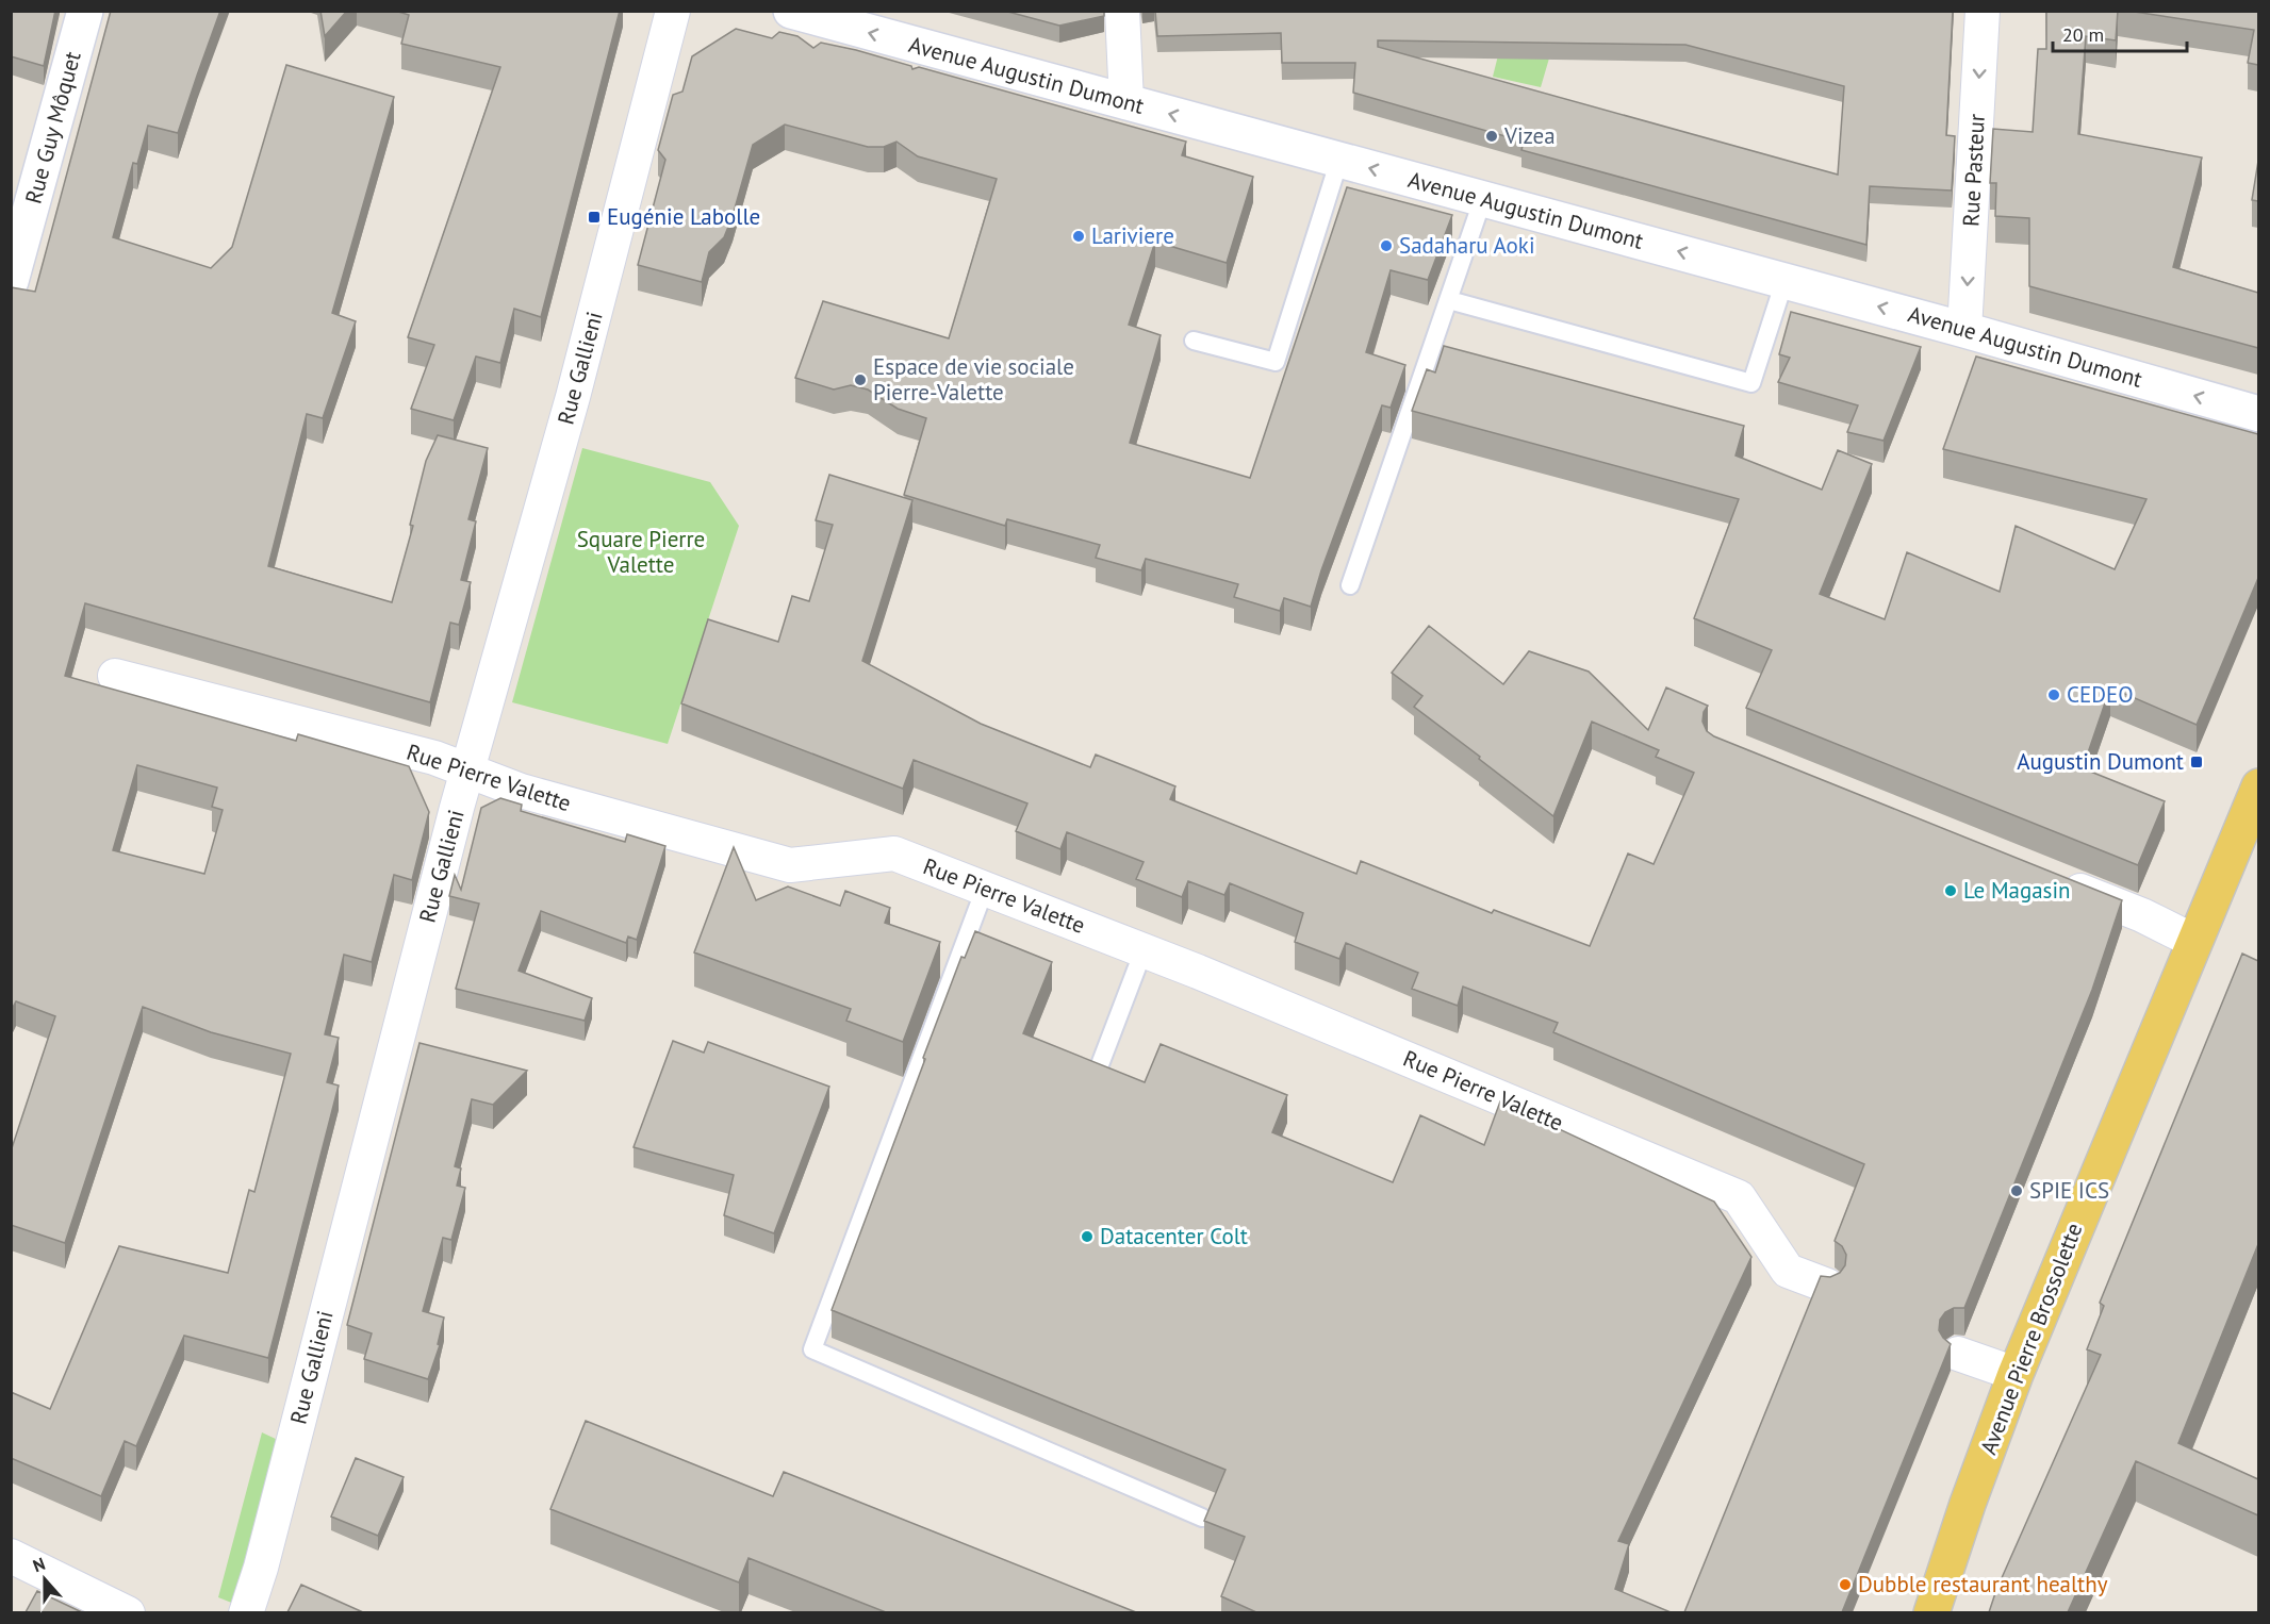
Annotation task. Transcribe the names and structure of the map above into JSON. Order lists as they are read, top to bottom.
{
  "streets": {
    "main road": ["Avenue Pierre Brossolette"],
    "street": [
      "Avenue Augustin Dumont",
      "Rue Guy Môquet",
      "Rue Pasteur",
      "Rue Gallieni",
      "Rue Pierre Valette"
    ]
  },
  "crossings": [
    ["Avenue Augustin Dumont", "Rue Pasteur"],
    ["Rue Gallieni", "Rue Pierre Valette"]
  ],
  "one_way": ["Avenue Augustin Dumont", "Rue Pasteur"],
  "parks": ["Square Pierre Valette"],
  "places": {
    "other": [
      "Vizea",
      "Lariviere",
      "Sadaharu Aoki",
      "Espace de vie sociale Pierre-Valette",
      "CEDEO",
      "Le Magasin",
      "SPIE ICS",
      "Datacenter Colt",
      "Dubble restaurant healthy"
    ],
    "transit": ["Eugénie Labolle", "Augustin Dumont"]
  },
  "scale_bar": "20 m",
  "north": "top"
}
